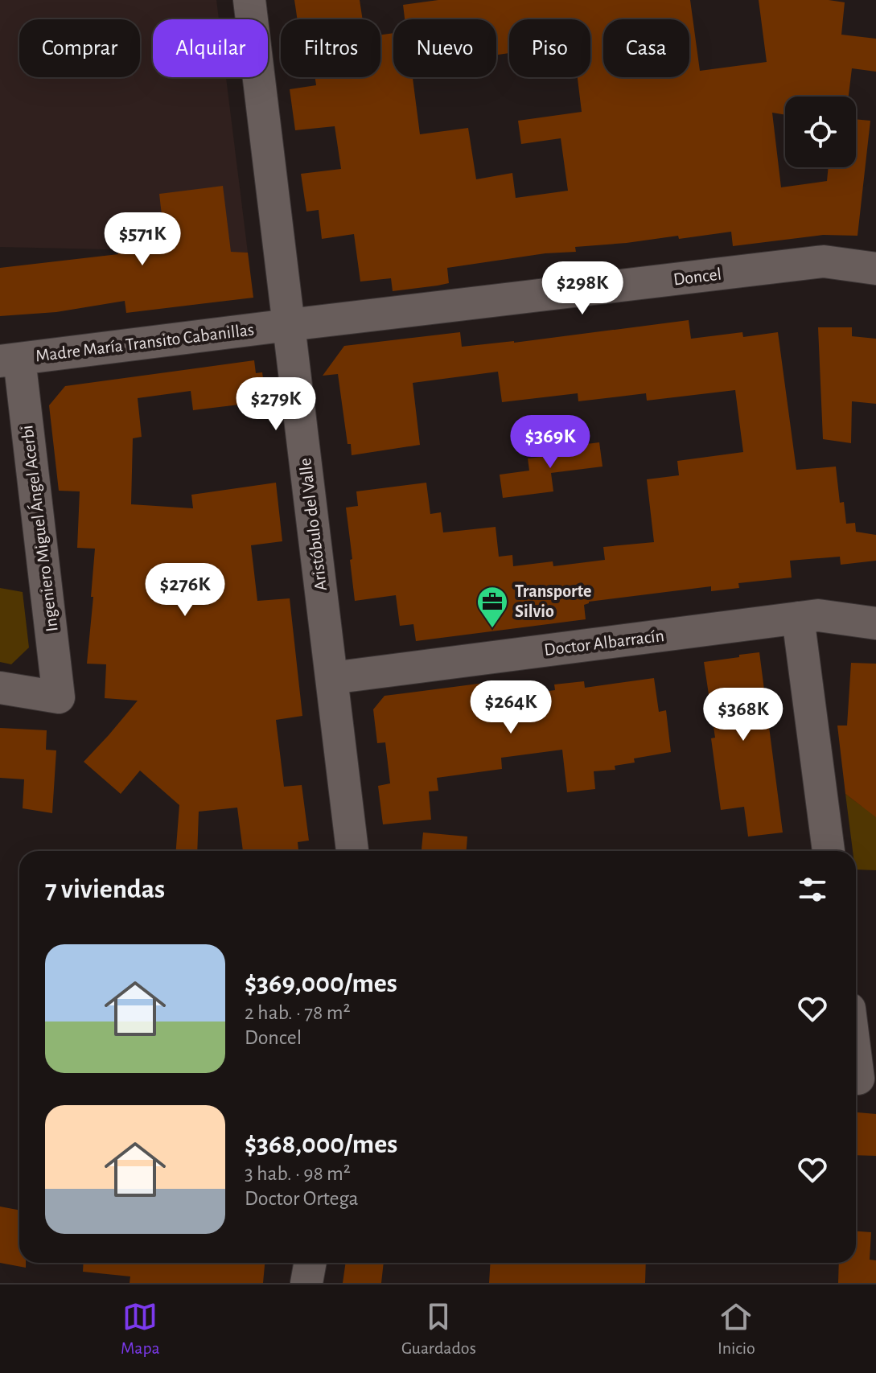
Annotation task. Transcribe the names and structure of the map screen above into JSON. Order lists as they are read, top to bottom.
{
  "streets": {
    "street": [
      "Doncel",
      "Madre María Transito Cabanillas",
      "Aristóbulo del Valle",
      "Ingeniero Miguel Ángel Acerbi",
      "Doctor Albarracín"
    ]
  },
  "crossings": [
    ["Doncel", "Madre María Transito Cabanillas"],
    ["Doncel", "Aristóbulo del Valle"],
    ["Madre María Transito Cabanillas", "Aristóbulo del Valle"],
    ["Madre María Transito Cabanillas", "Ingeniero Miguel Ángel Acerbi"],
    ["Aristóbulo del Valle", "Doctor Albarracín"]
  ],
  "places": {
    "office": ["Transporte Silvio"]
  },
  "page": {
    "chip": [
      "Comprar",
      "Alquilar",
      "Filtros",
      "Nuevo",
      "Piso",
      "Casa"
    ],
    "price": [
      "$571K",
      "$298K",
      "$279K",
      "$369K",
      "$276K",
      "$264K",
      "$368K"
    ],
    "heading": "7 viviendas",
    "list": [
      {
        "name": "$369,000/mes",
        "note": "2 hab. · 78 m² · Doncel"
      },
      {
        "name": "$368,000/mes",
        "note": "3 hab. · 98 m² · Doctor Ortega"
      }
    ],
    "tabs": ["Mapa", "Guardados", "Inicio"]
  }
}
